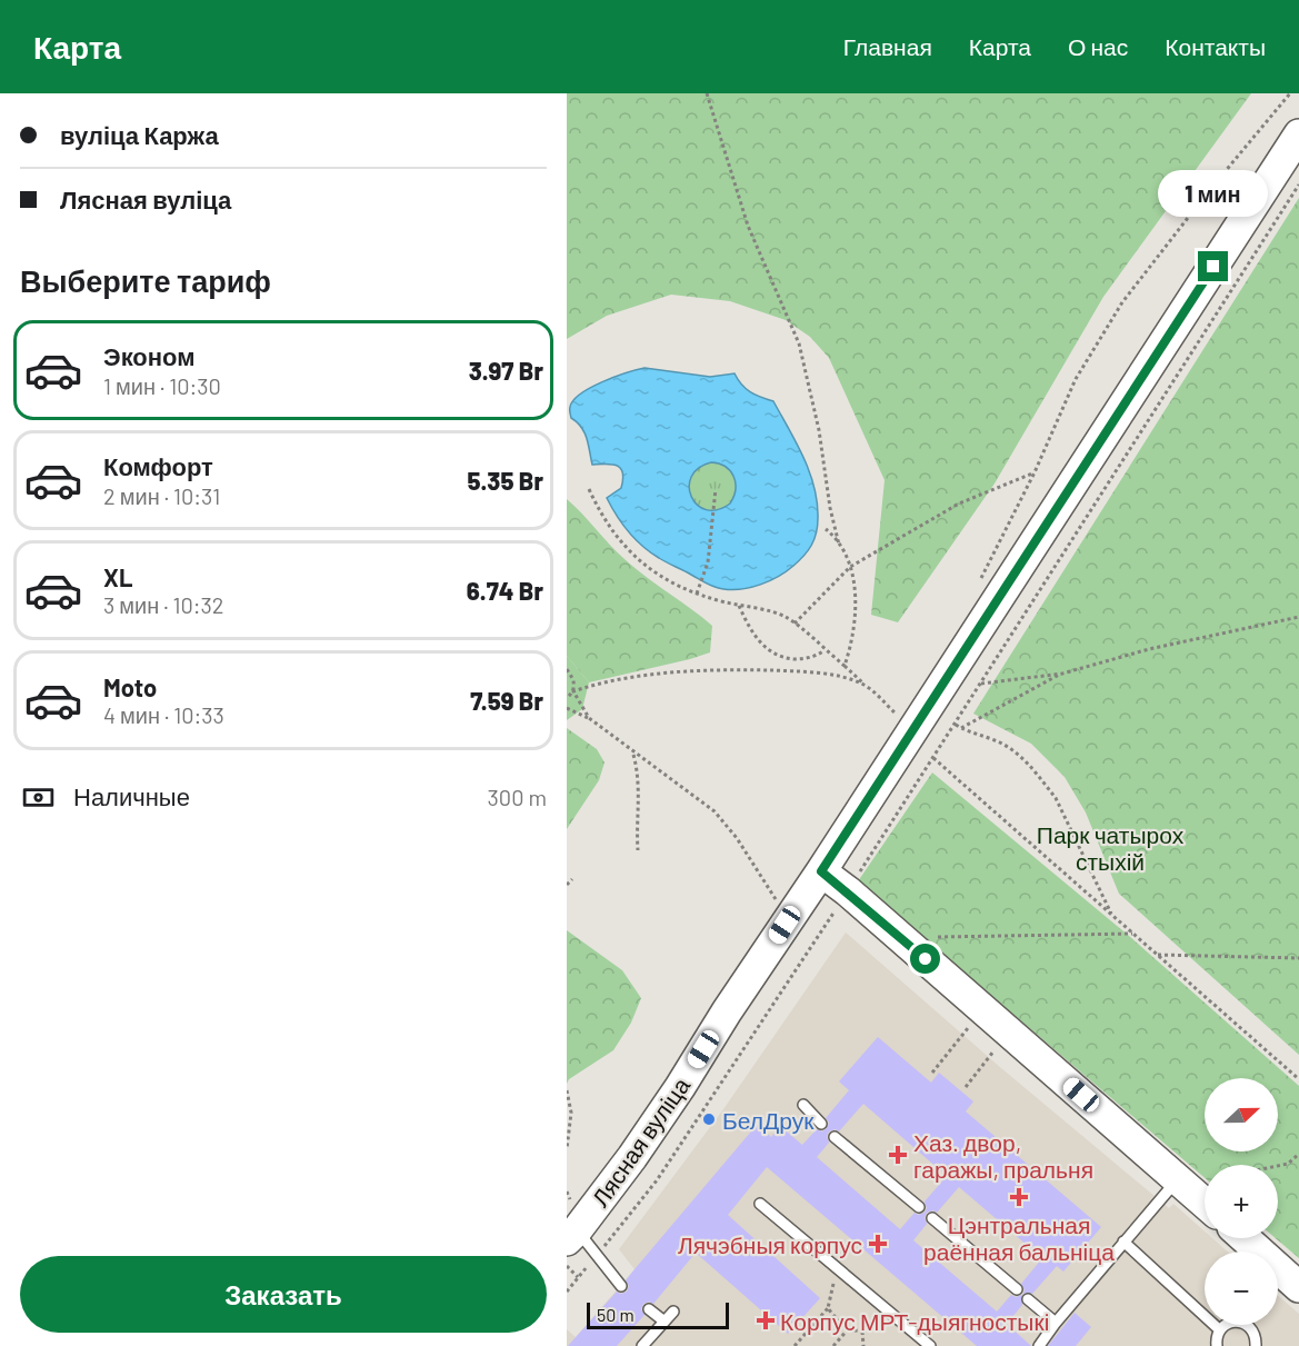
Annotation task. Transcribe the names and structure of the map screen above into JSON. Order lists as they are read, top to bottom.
{
  "streets": {
    "main road": ["Лясная вуліца"]
  },
  "parks": ["Парк чатырох стыхій"],
  "places": {
    "other": ["БелДрук"],
    "health": [
      "Хаз. двор, гаражы, пральня",
      "Цэнтральная раённая бальніца",
      "Лячэбныя корпус",
      "Корпус МРТ-дыягностыкі"
    ]
  },
  "scale_bar": "50 m",
  "north": "right",
  "page": {
    "header": "Карта",
    "nav": [
      "Главная",
      "Карта",
      "О нас",
      "Контакты"
    ],
    "banner": ["вуліца Каржа", "Лясная вуліца"],
    "bubble": "1 мин",
    "heading": "Выберите тариф",
    "list": [
      {
        "name": "Эконом",
        "note": "1 мин · 10:30",
        "value": "3.97 Br"
      },
      {
        "name": "Комфорт",
        "note": "2 мин · 10:31",
        "value": "5.35 Br"
      },
      {
        "name": "XL",
        "note": "3 мин · 10:32",
        "value": "6.74 Br"
      },
      {
        "name": "Moto",
        "note": "4 мин · 10:33",
        "value": "7.59 Br"
      }
    ],
    "pay": ["Наличные", "300 m"],
    "map_buttons": ["+", "−"],
    "buttons": "Заказать",
    "scale": "50 m"
  }
}
